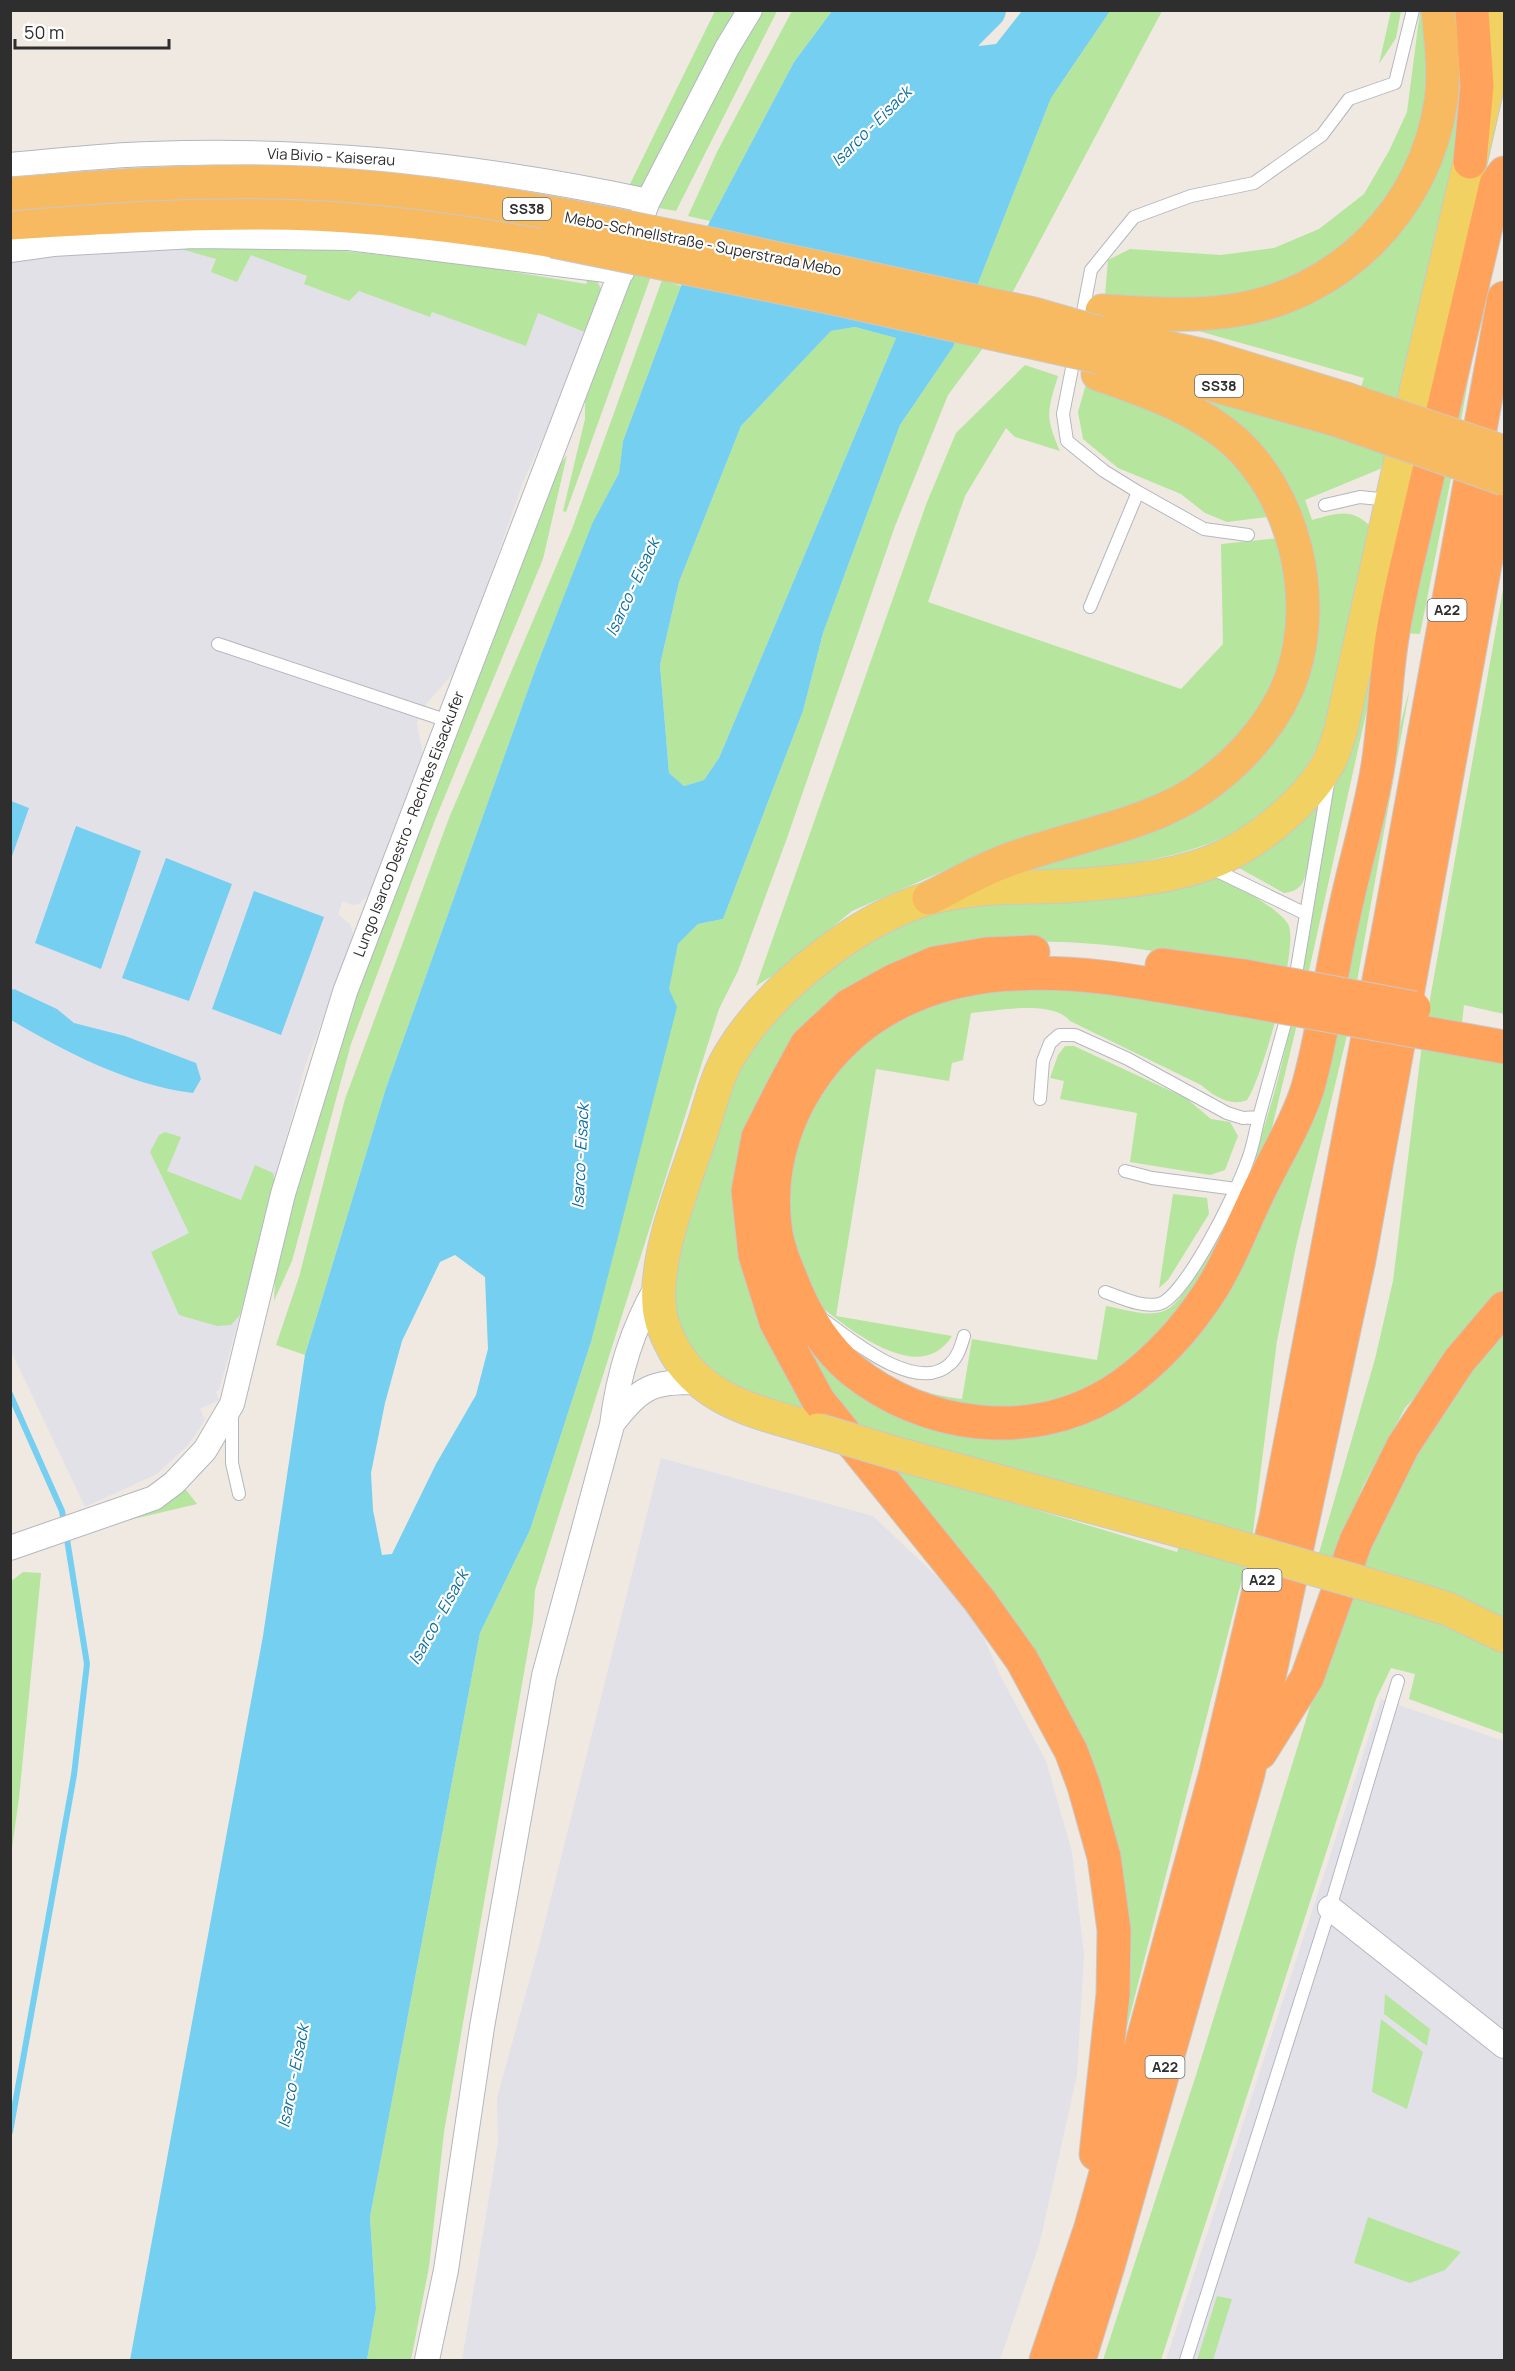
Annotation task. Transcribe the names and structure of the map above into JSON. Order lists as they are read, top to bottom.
{
  "streets": {
    "highway": ["SS38", "Mebo-Schnellstraße - Superstrada Mebo", "A22"],
    "street": ["Via Bivio - Kaiserau", "Lungo Isarco Destro - Rechtes Eisackufer"]
  },
  "crossings": [
    ["Via Bivio - Kaiserau", "Lungo Isarco Destro - Rechtes Eisackufer"]
  ],
  "water": ["Isarco - Eisack"],
  "scale_bar": "50 m"
}
